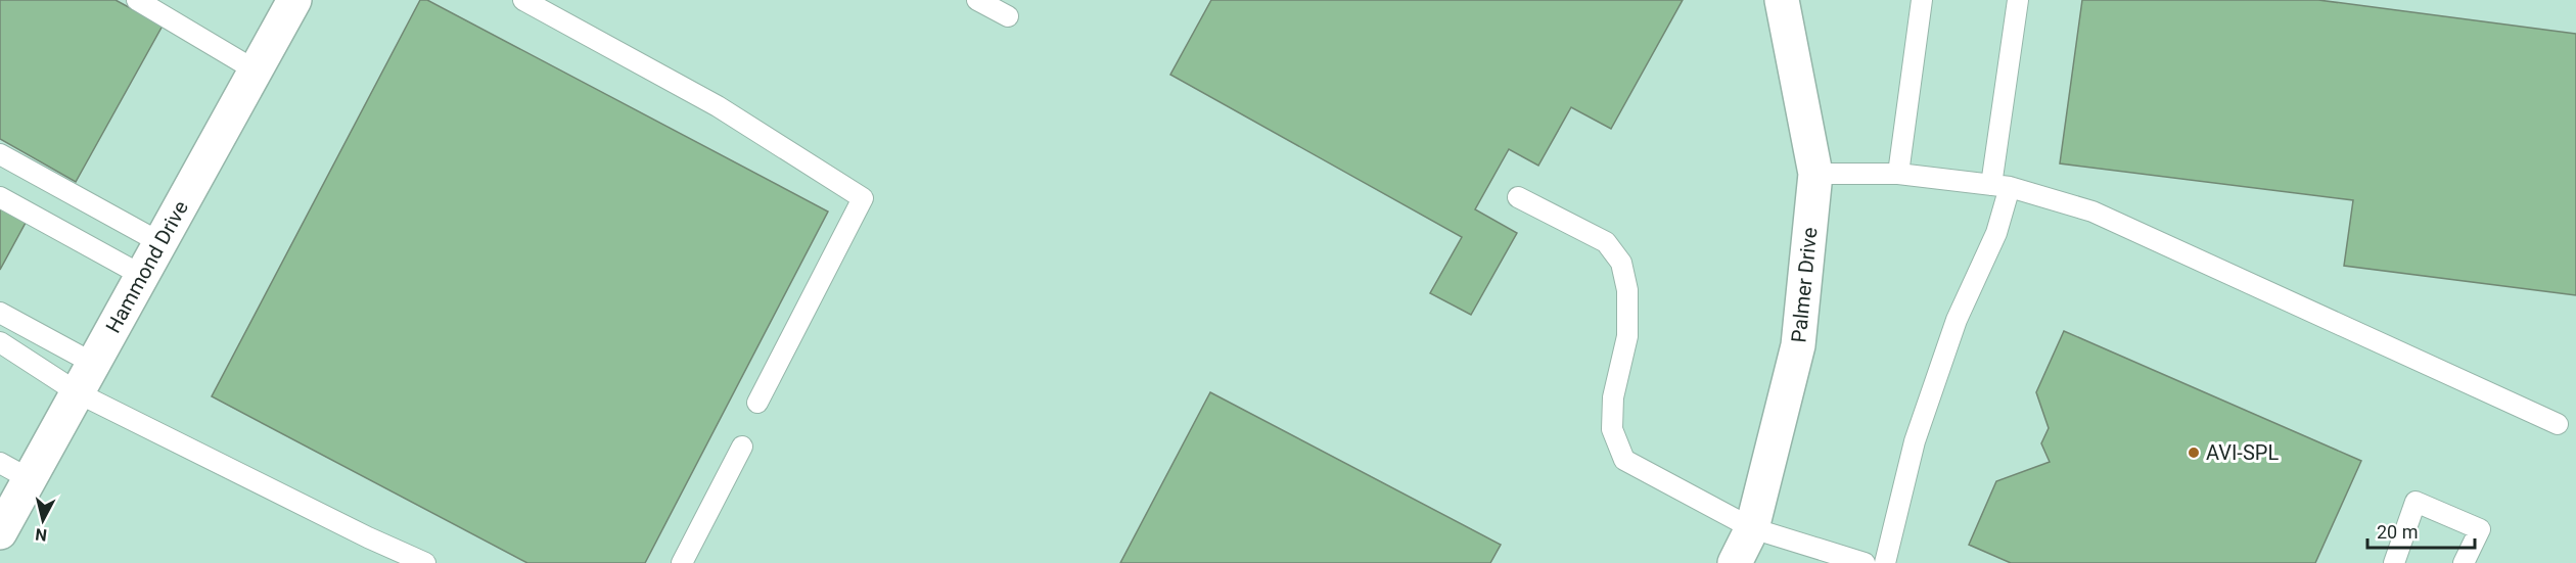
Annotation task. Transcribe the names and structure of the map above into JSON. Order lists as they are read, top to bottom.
{
  "streets": {
    "street": ["Hammond Drive", "Palmer Drive"]
  },
  "places": ["AVI-SPL"],
  "scale_bar": "20 m",
  "north": "bottom"
}
